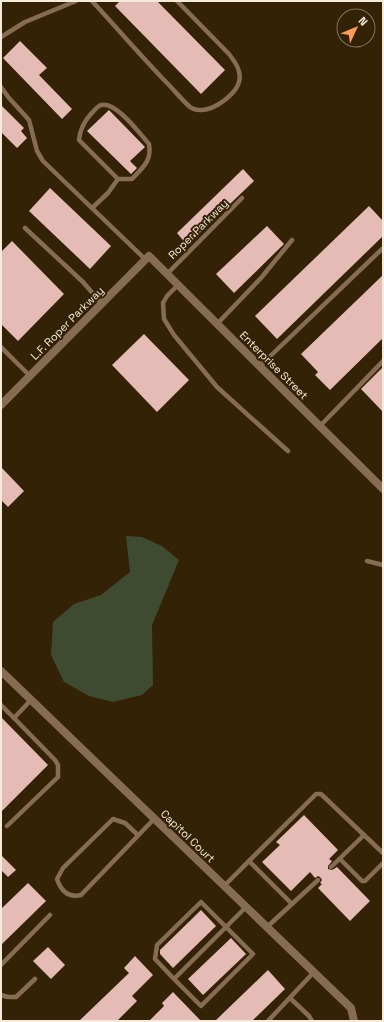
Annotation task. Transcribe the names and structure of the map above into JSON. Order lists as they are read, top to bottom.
{
  "streets": {
    "street": ["L.F. Roper Parkway", "Enterprise Street", "Capitol Court"],
    "lane": ["Roper Parkway"]
  },
  "crossings": [
    ["Roper Parkway", "Enterprise Street"],
    ["L.F. Roper Parkway", "Enterprise Street"]
  ],
  "north": "top right"
}
